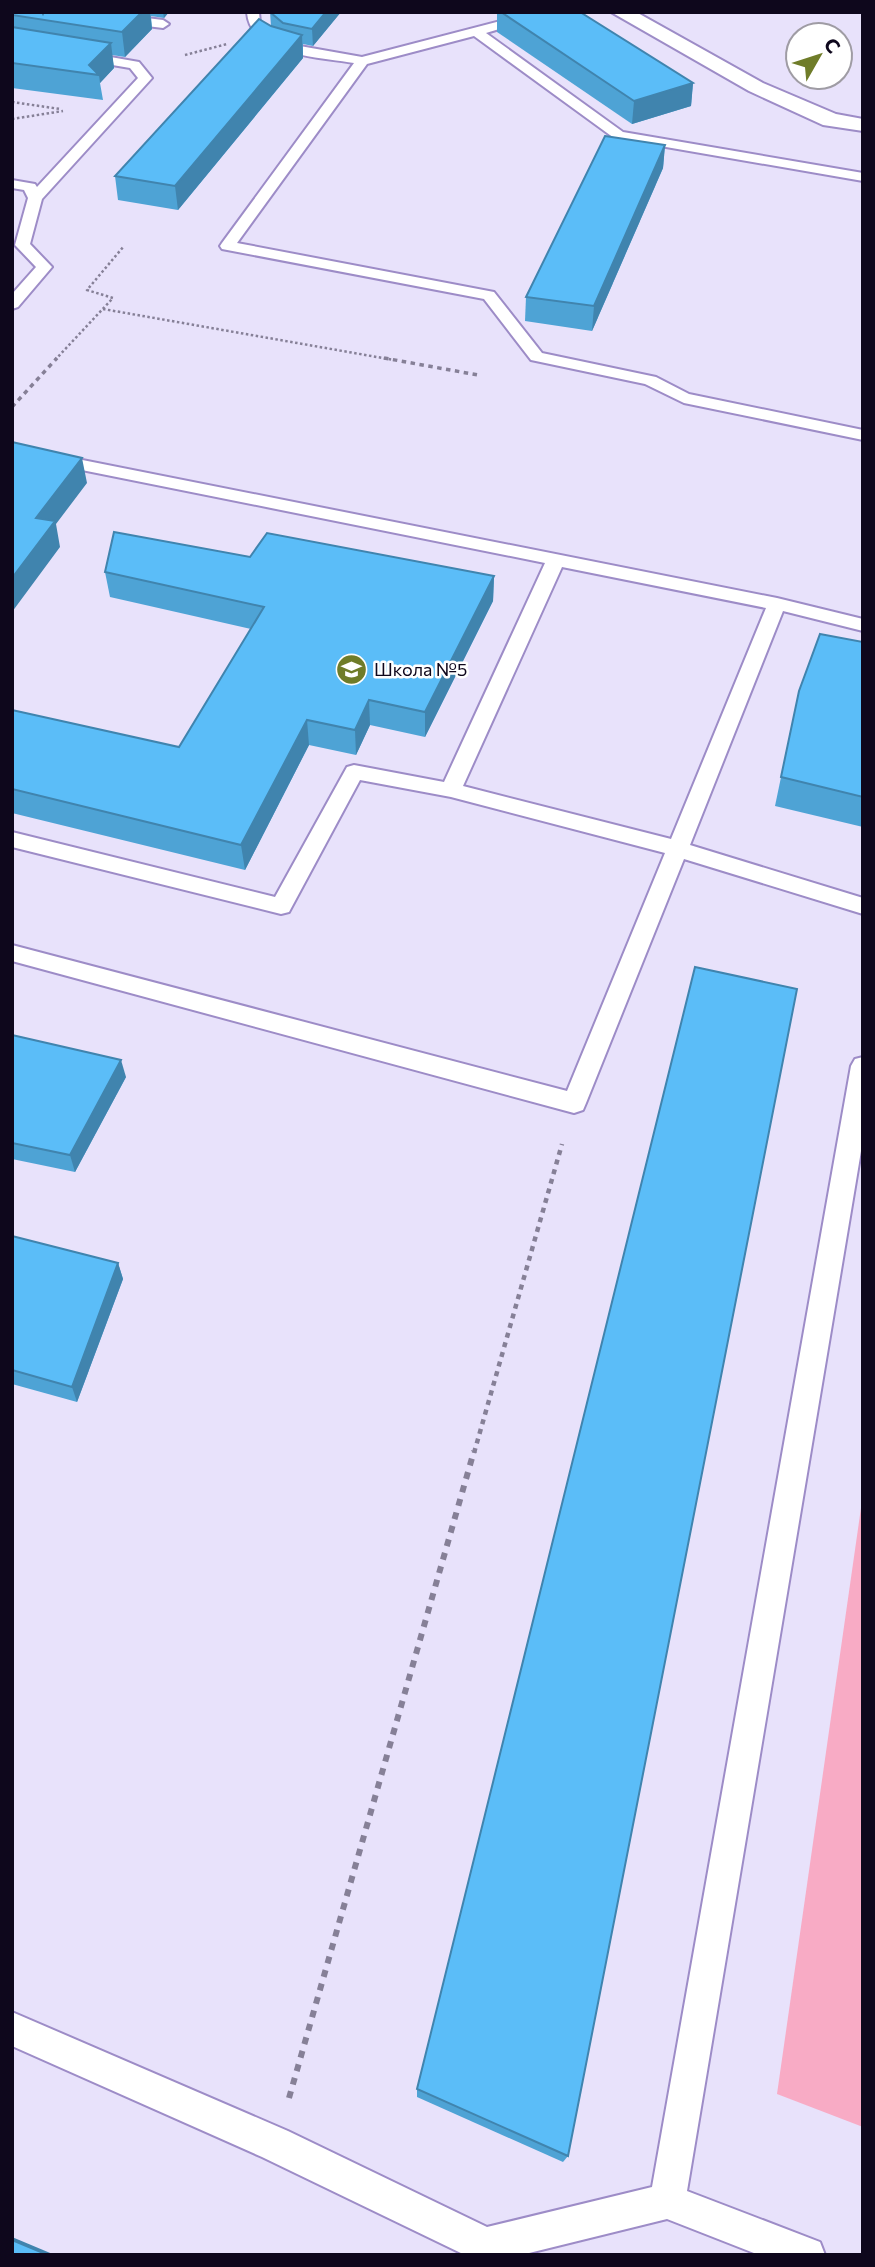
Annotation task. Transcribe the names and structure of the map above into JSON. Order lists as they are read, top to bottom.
{
  "places": {
    "school or university": ["Школа №5"]
  },
  "north": "top right"
}
